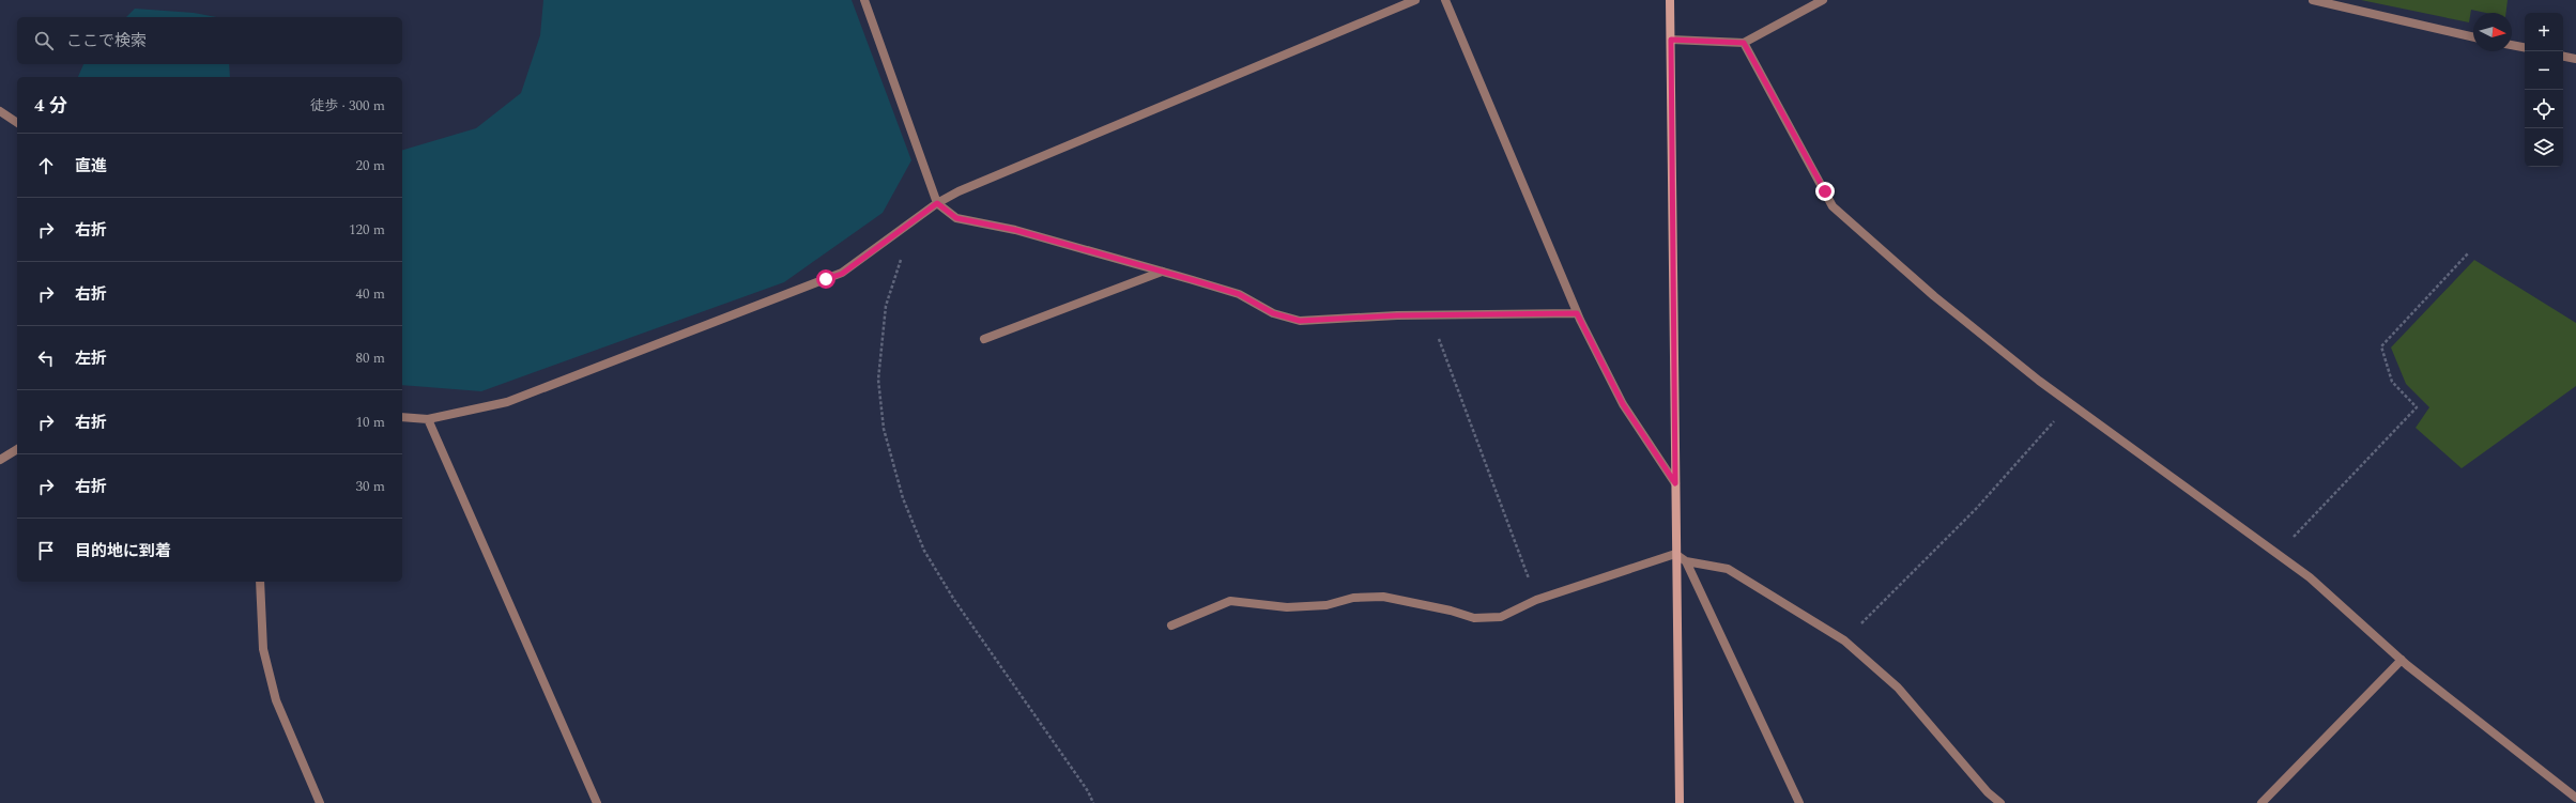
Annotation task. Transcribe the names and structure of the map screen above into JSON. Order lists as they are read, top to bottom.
{
  "north": "right",
  "page": {
    "map_buttons": ["+", "−"],
    "search": "ここで検索",
    "heading": ["4 分", "徒歩 · 300 m"],
    "list": [
      ["直進", "20 m"],
      ["右折", "120 m"],
      ["右折", "40 m"],
      ["左折", "80 m"],
      ["右折", "10 m"],
      ["右折", "30 m"],
      "目的地に到着"
    ]
  }
}
